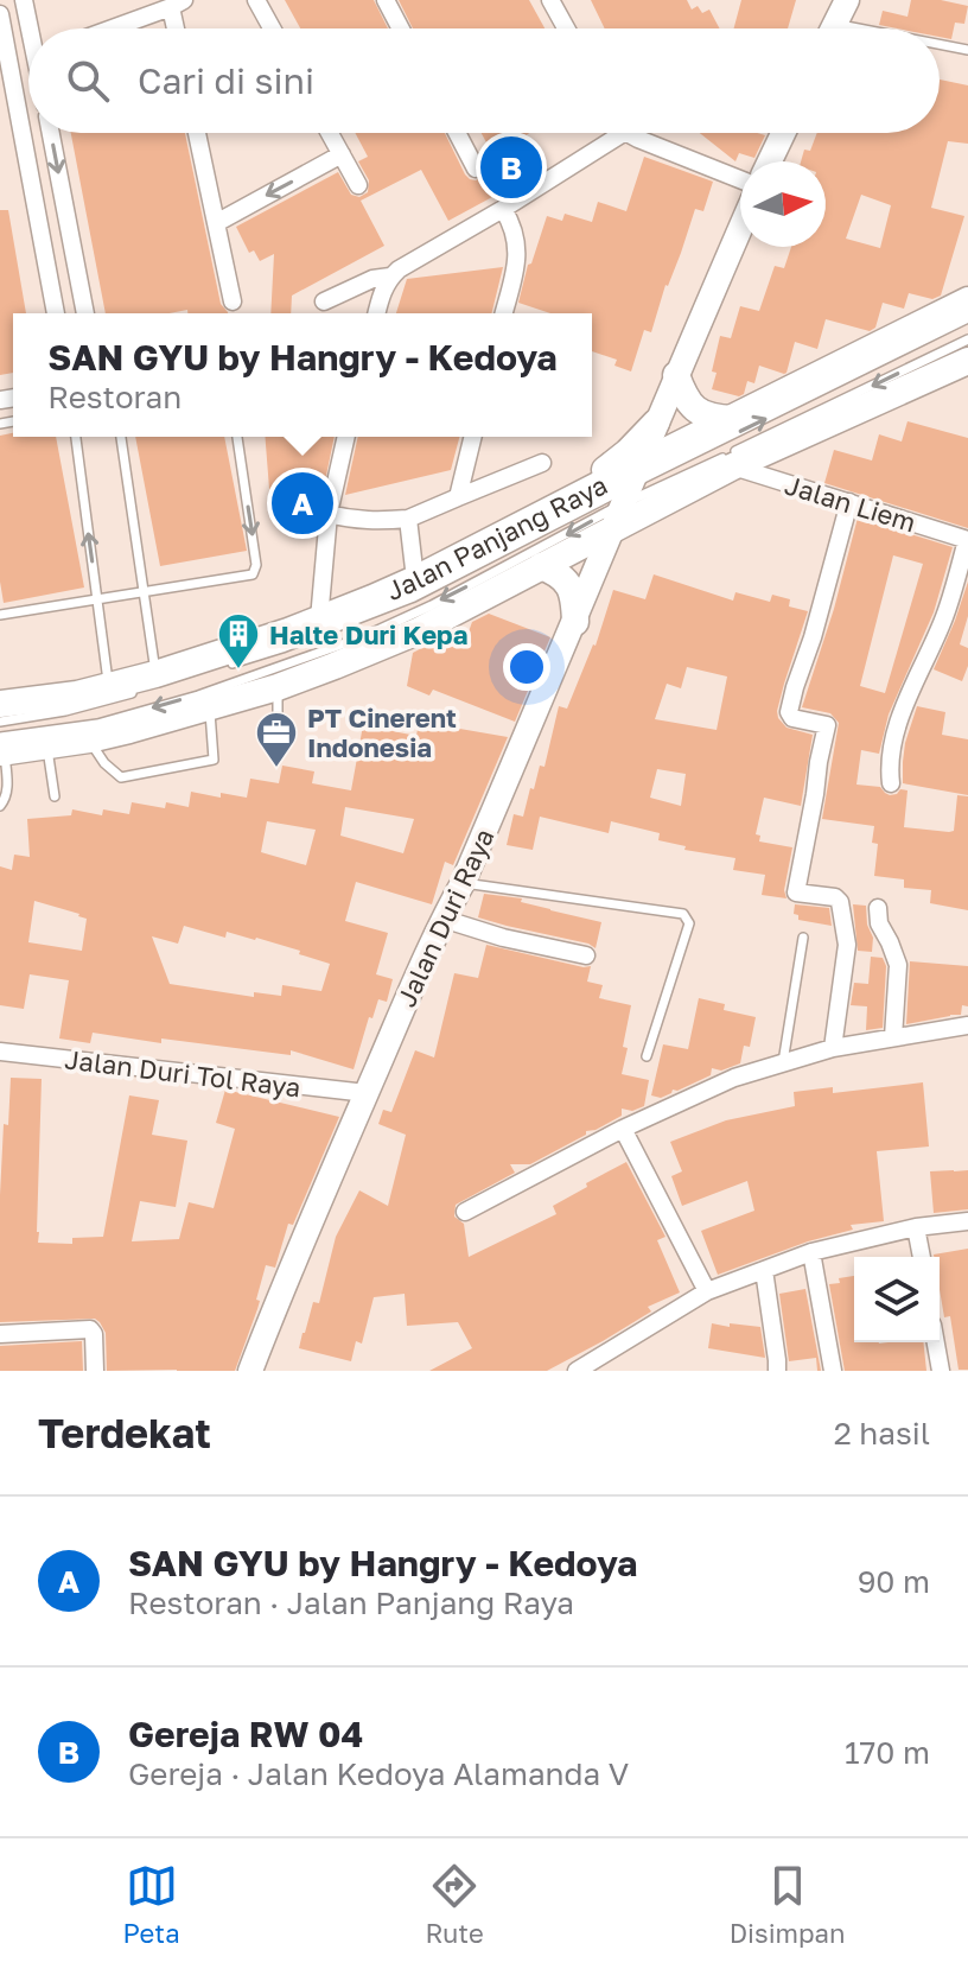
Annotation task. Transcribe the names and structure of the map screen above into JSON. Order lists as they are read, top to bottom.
{
  "streets": {
    "main road": ["Jalan Panjang Raya"],
    "street": ["Jalan Liem", "Jalan Duri Raya", "Jalan Duri Tol Raya"]
  },
  "crossings": [
    ["Jalan Liem", "Jalan Panjang Raya"],
    ["Jalan Panjang Raya", "Jalan Duri Raya"],
    ["Jalan Duri Raya", "Jalan Duri Tol Raya"]
  ],
  "places": {
    "building": ["Halte Duri Kepa"],
    "office": ["PT Cinerent Indonesia"]
  },
  "north": "right",
  "page": {
    "search": "Cari di sini",
    "pins": ["B", "A"],
    "popup": ["SAN GYU by Hangry - Kedoya", "Restoran"],
    "heading": ["Terdekat", "2 hasil"],
    "list": [
      {
        "mark": "A",
        "name": "SAN GYU by Hangry - Kedoya",
        "note": "Restoran · Jalan Panjang Raya",
        "value": "90 m"
      },
      {
        "mark": "B",
        "name": "Gereja RW 04",
        "note": "Gereja · Jalan Kedoya Alamanda V",
        "value": "170 m"
      }
    ],
    "nav": ["Peta", "Rute", "Disimpan"]
  }
}
